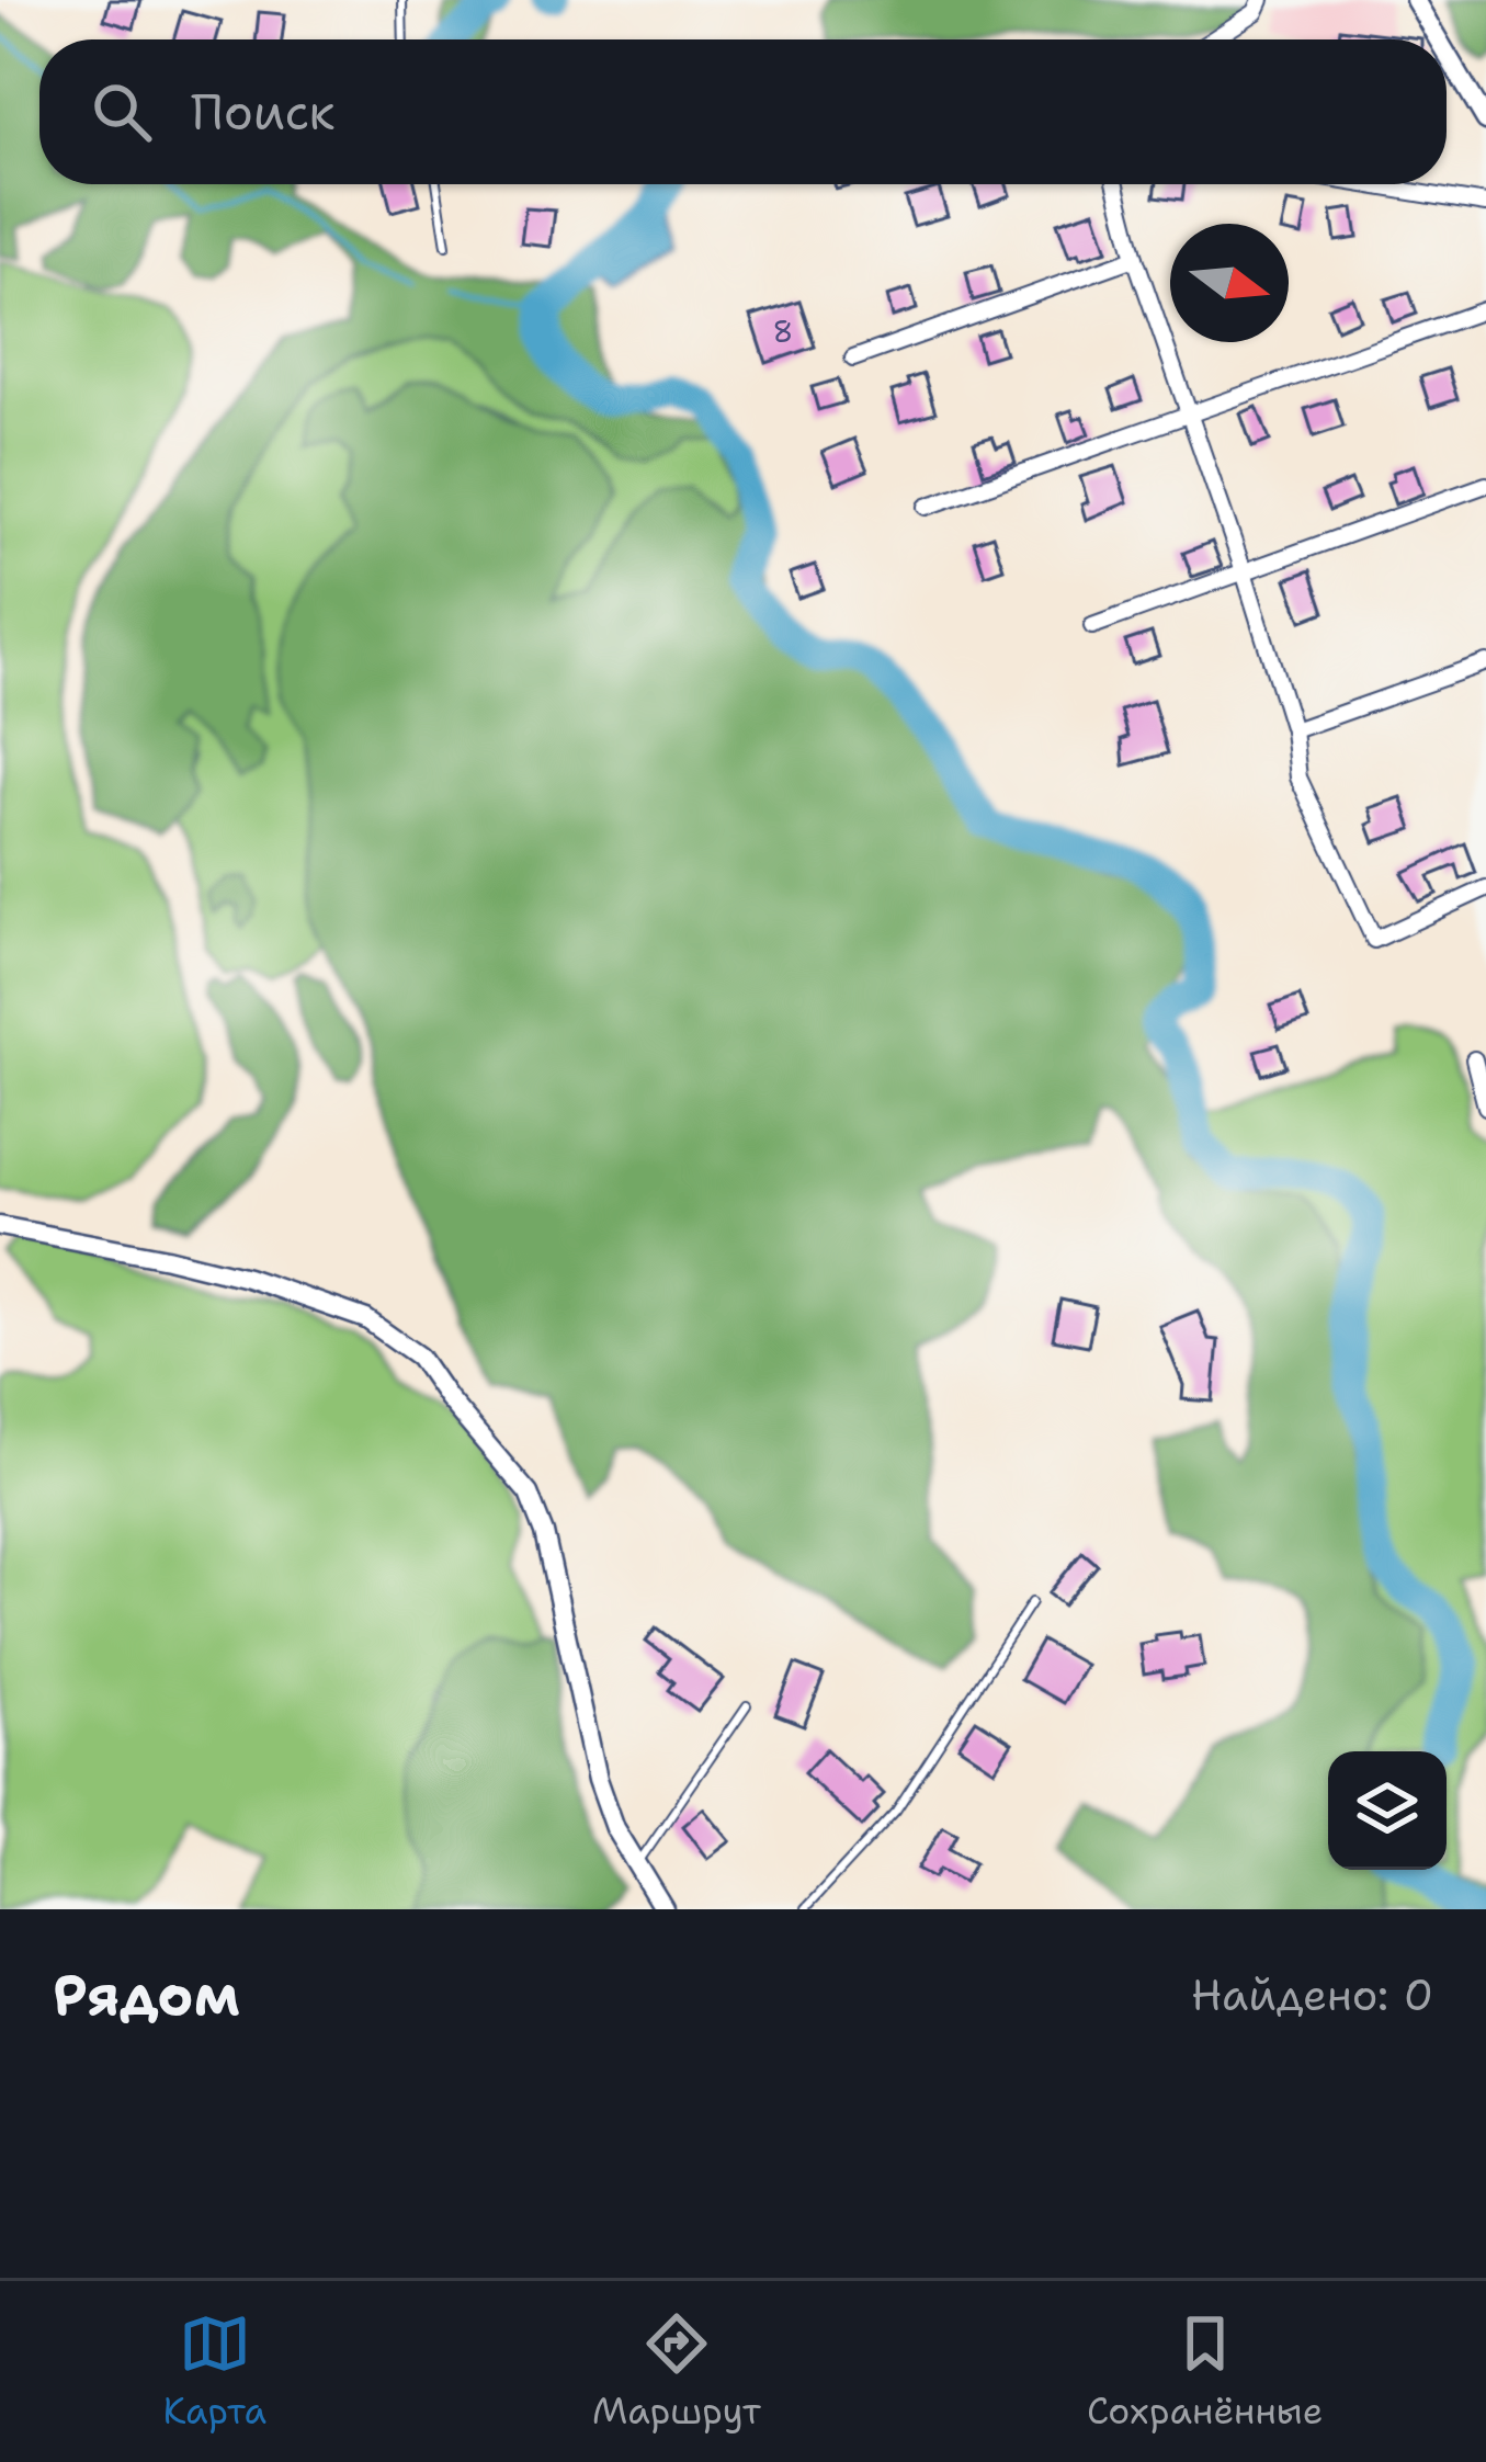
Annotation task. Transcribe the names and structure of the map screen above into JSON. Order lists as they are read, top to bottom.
{
  "house_numbers": ["8"],
  "north": "right",
  "page": {
    "search": "Поиск",
    "heading": ["Рядом", "Найдено: 0"],
    "nav": ["Карта", "Маршрут", "Сохранённые"]
  }
}
